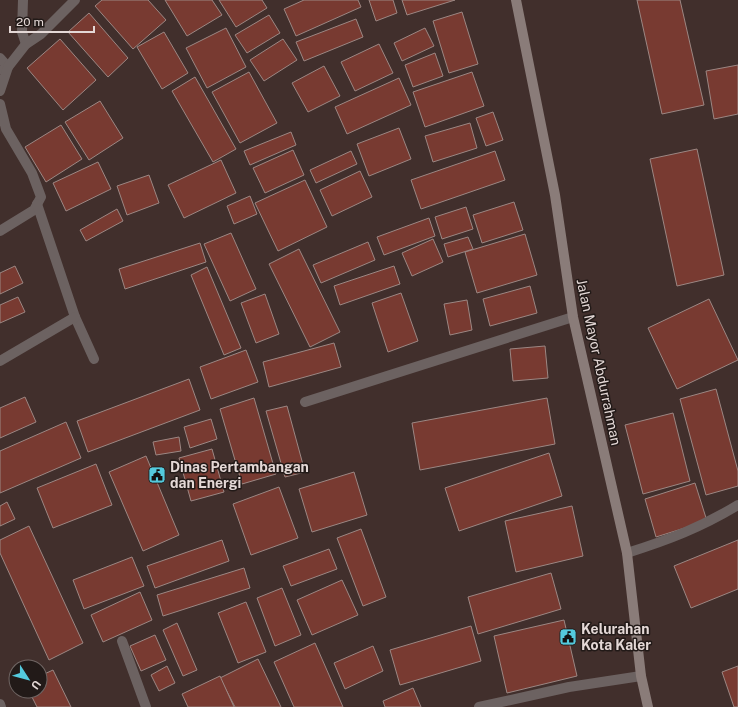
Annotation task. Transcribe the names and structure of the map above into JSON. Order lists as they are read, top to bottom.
{
  "streets": {
    "main road": ["Jalan Mayor Abdurrahman"]
  },
  "places": {
    "public building": ["Dinas Pertambangan dan Energi", "Kelurahan Kota Kaler"]
  },
  "scale_bar": "20 m",
  "north": "bottom right"
}
